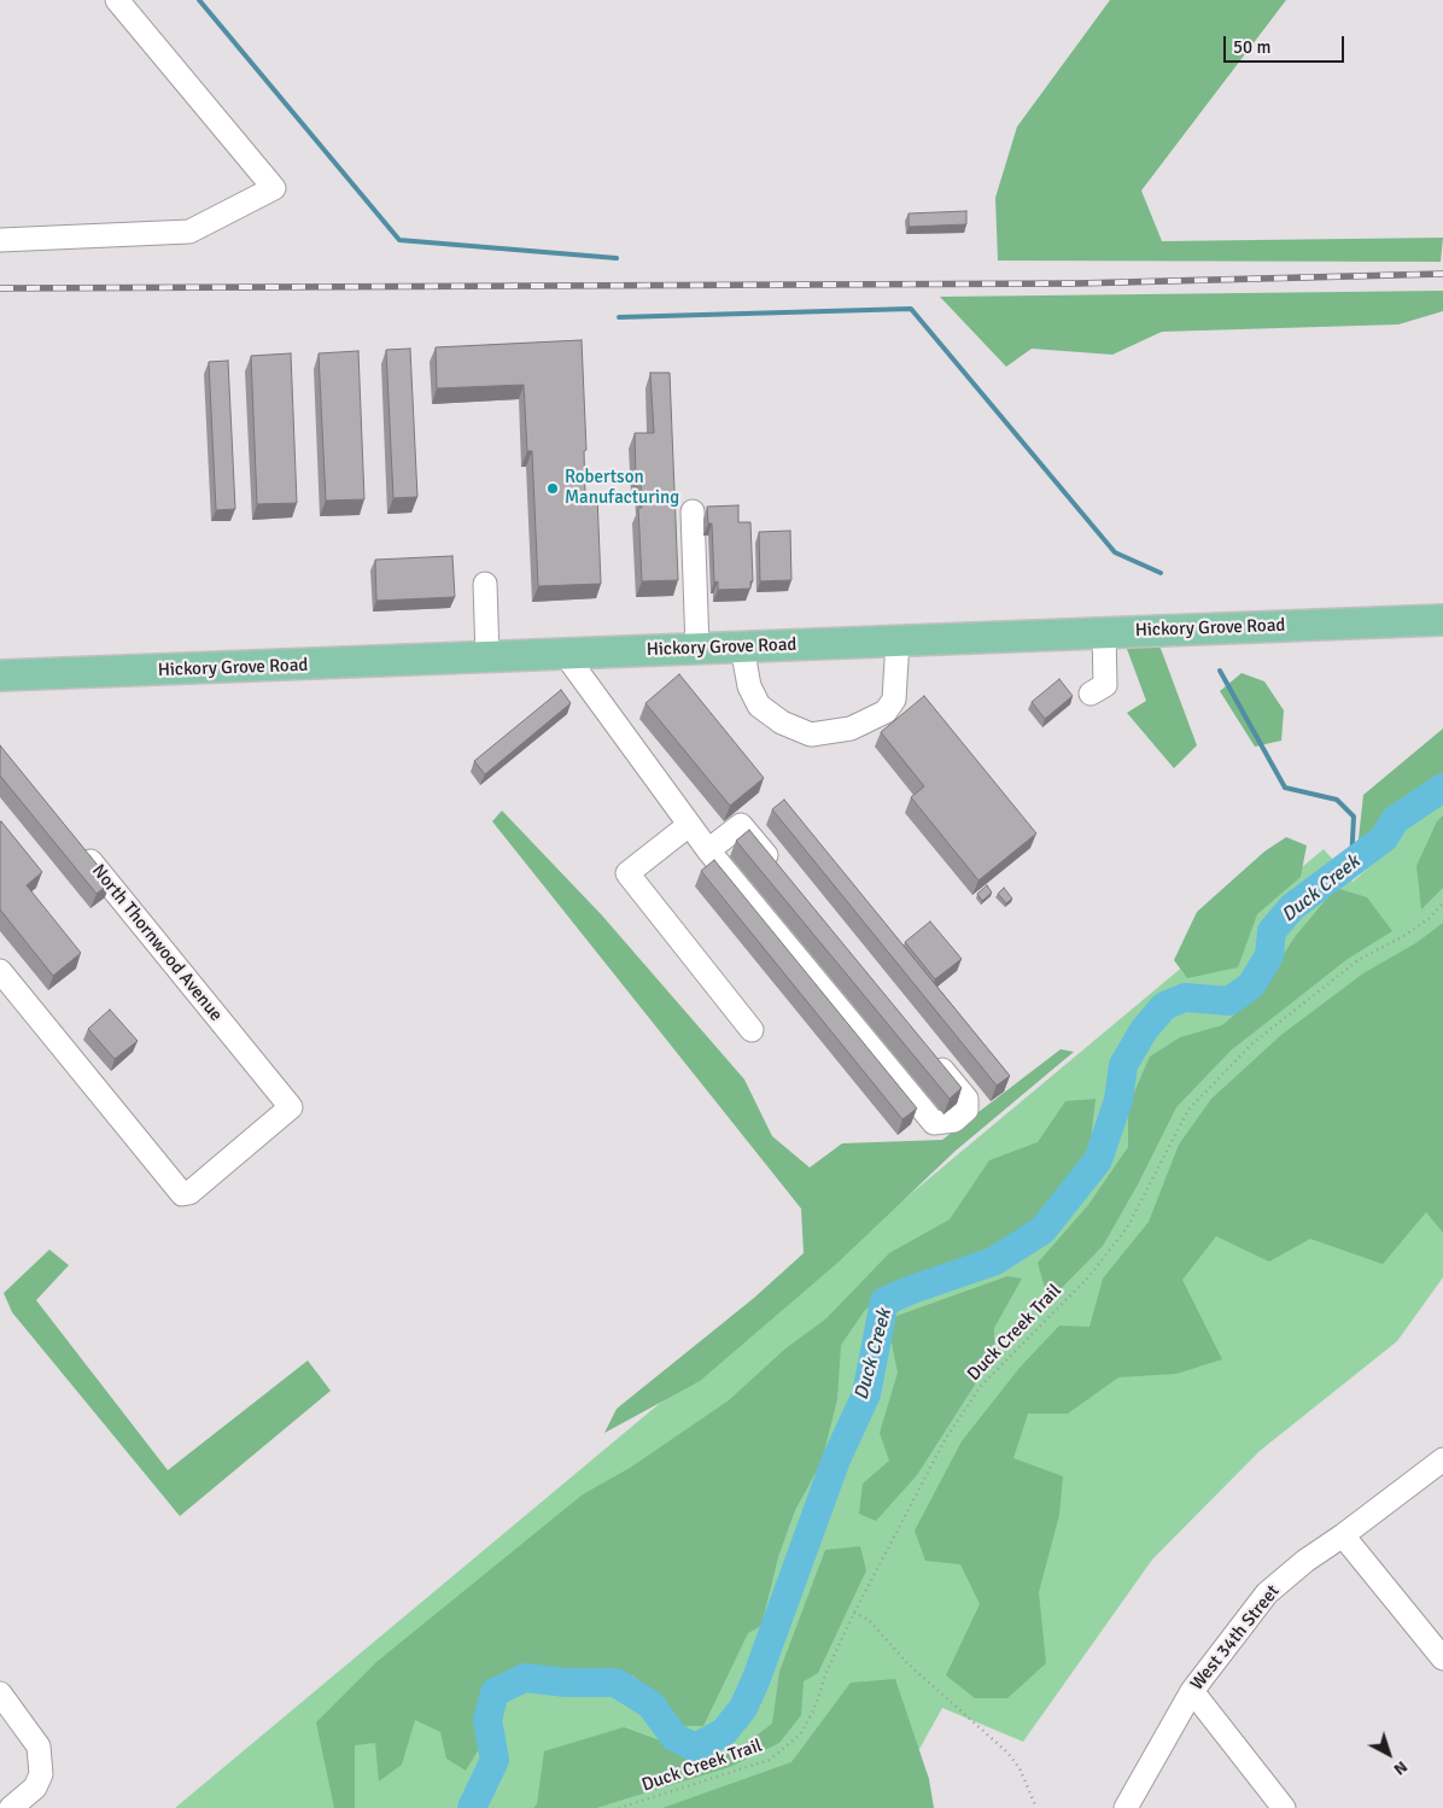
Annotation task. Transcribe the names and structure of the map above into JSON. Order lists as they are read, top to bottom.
{
  "streets": {
    "main road": ["Hickory Grove Road"],
    "street": ["North Thornwood Avenue", "West 34th Street"],
    "path": ["Duck Creek Trail"]
  },
  "water": ["Duck Creek"],
  "places": ["Robertson Manufacturing"],
  "scale_bar": "50 m",
  "north": "bottom right"
}
